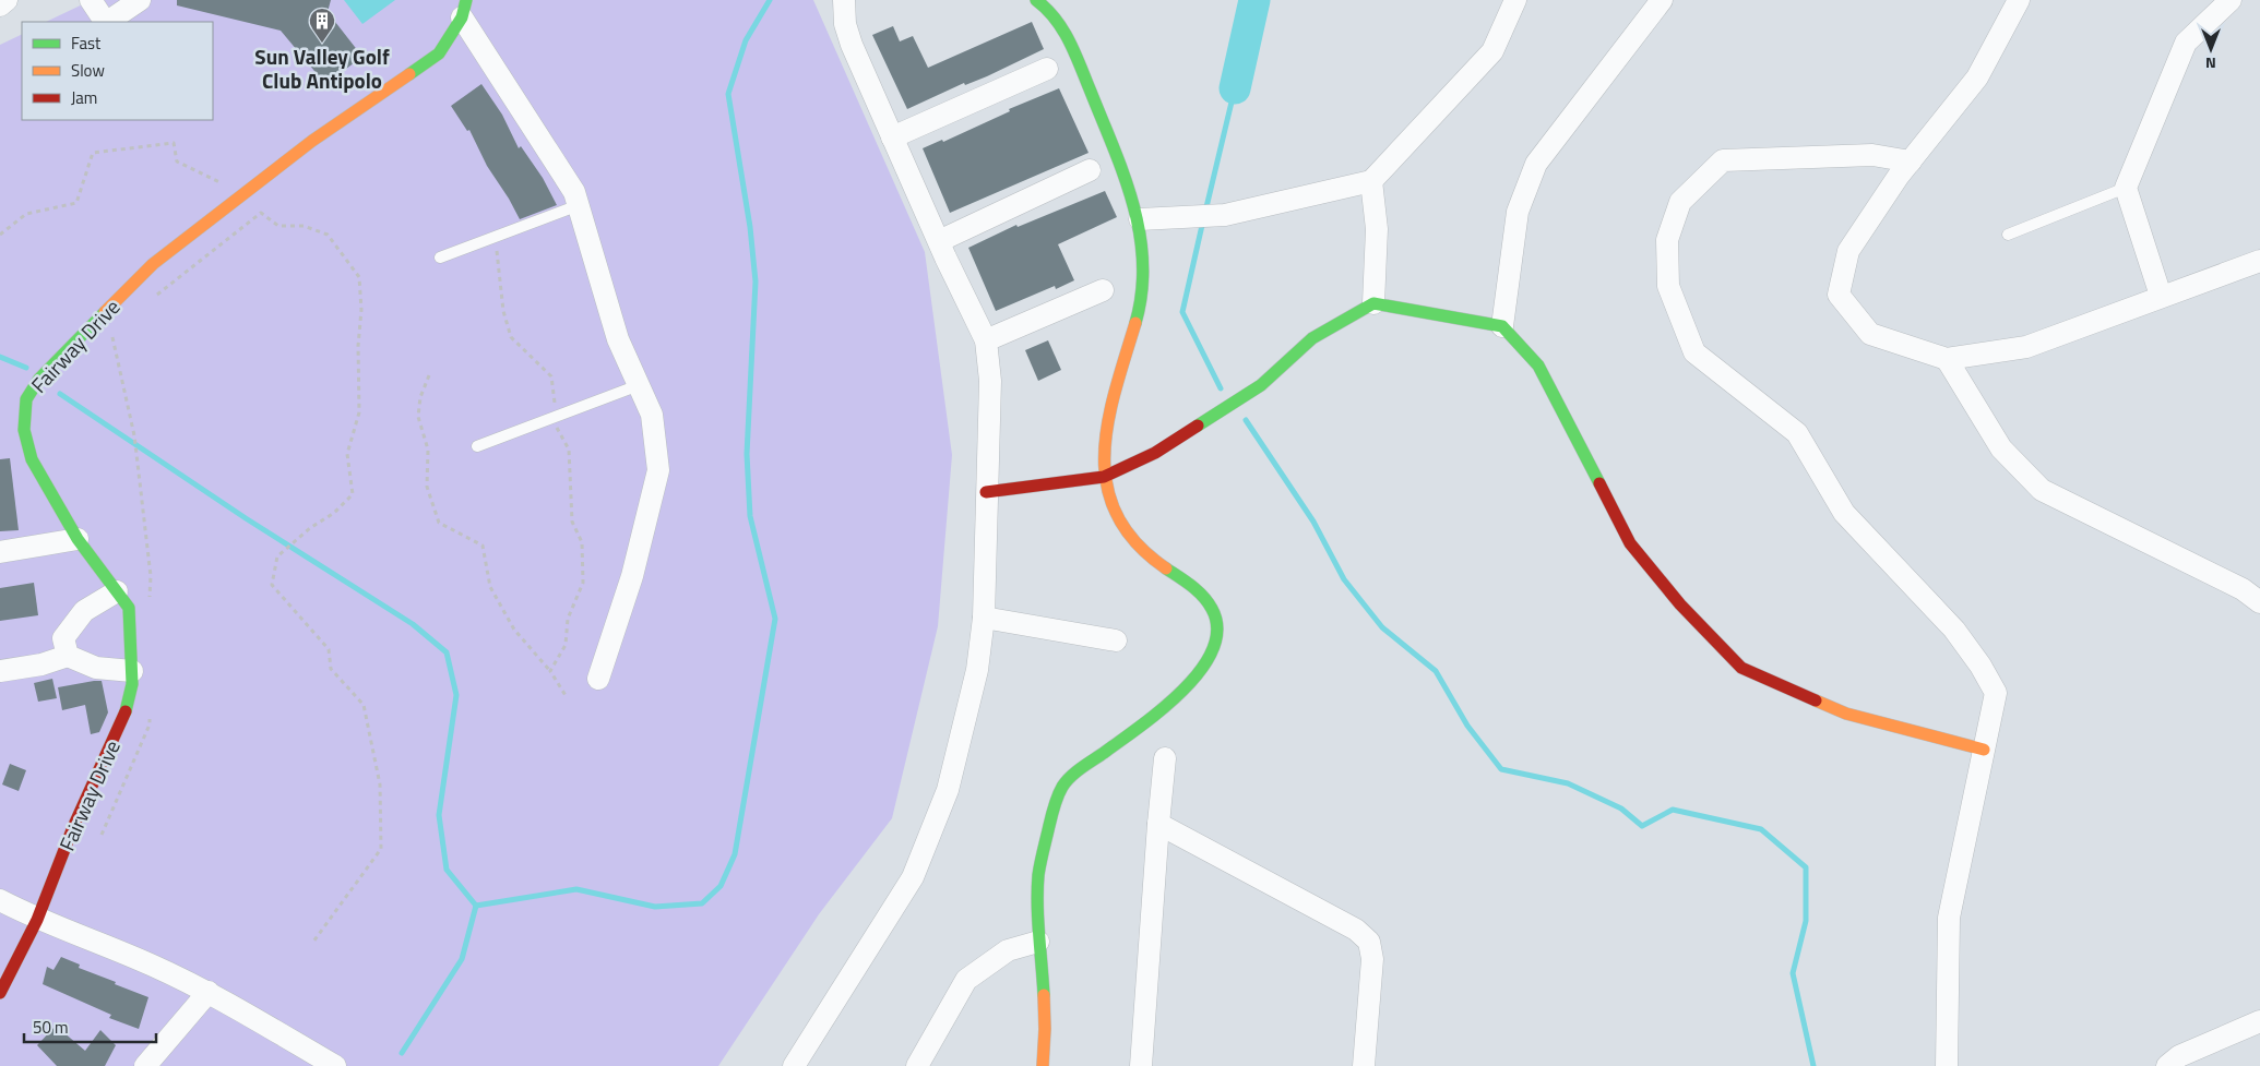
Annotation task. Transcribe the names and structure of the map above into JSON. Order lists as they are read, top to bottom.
{
  "streets": {
    "street": ["Fairway Drive"]
  },
  "places": {
    "building": ["Sun Valley Golf Club Antipolo"]
  },
  "legend": ["Fast", "Slow", "Jam"],
  "scale_bar": "50 m",
  "north": "bottom"
}
